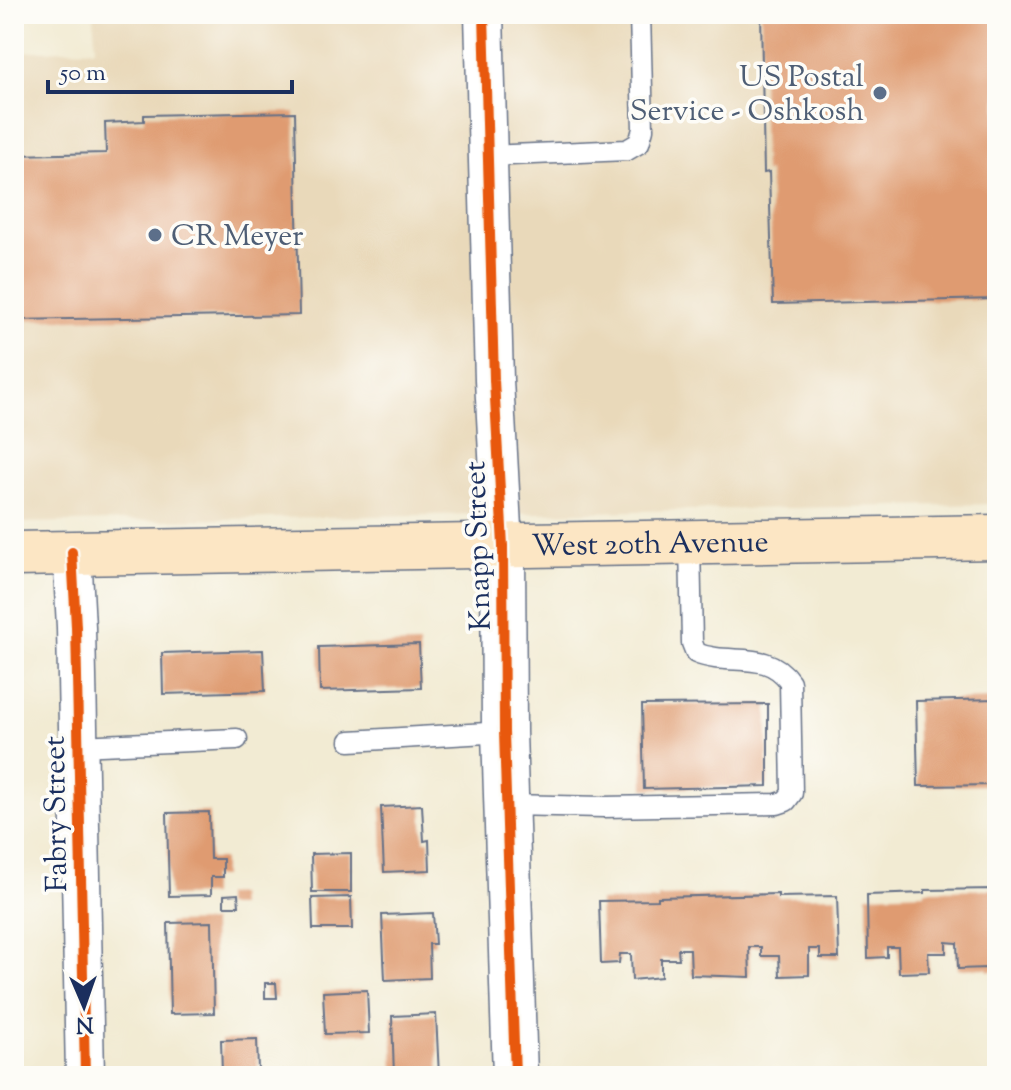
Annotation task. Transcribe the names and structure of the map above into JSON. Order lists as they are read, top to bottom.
{
  "streets": {
    "main road": ["West 20th Avenue"],
    "street": ["Knapp Street", "Fabry Street"]
  },
  "crossings": [
    ["West 20th Avenue", "Knapp Street"],
    ["West 20th Avenue", "Fabry Street"]
  ],
  "places": ["US Postal Service - Oshkosh", "CR Meyer"],
  "scale_bar": "50 m",
  "north": "bottom"
}
